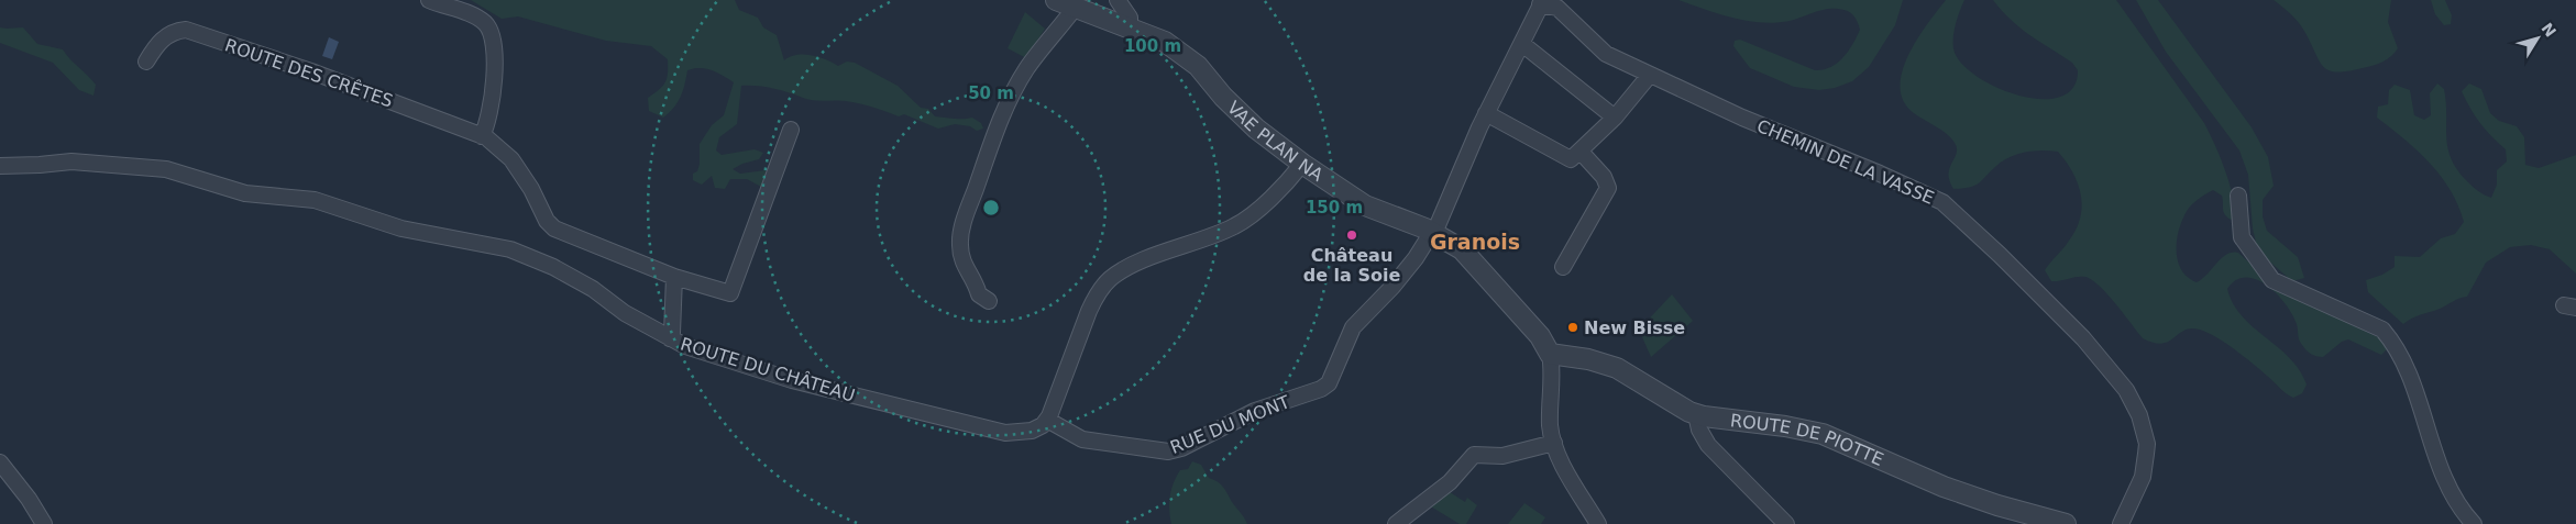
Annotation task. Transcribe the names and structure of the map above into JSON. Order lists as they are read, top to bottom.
{
  "streets": {
    "street": [
      "ROUTE DES CRÊTES",
      "VAE PLAN NA",
      "CHEMIN DE LA VASSE",
      "ROUTE DU CHÂTEAU",
      "RUE DU MONT",
      "ROUTE DE PIOTTE"
    ]
  },
  "crossings": [
    ["VAE PLAN NA", "RUE DU MONT"],
    ["VAE PLAN NA", "ROUTE DE PIOTTE"],
    ["CHEMIN DE LA VASSE", "RUE DU MONT"],
    ["ROUTE DU CHÂTEAU", "RUE DU MONT"]
  ],
  "districts": ["Granois"],
  "places": ["Château de la Soie", "New Bisse"],
  "north": "top right",
  "rings": ["100 m", "50 m", "150 m"]
}
